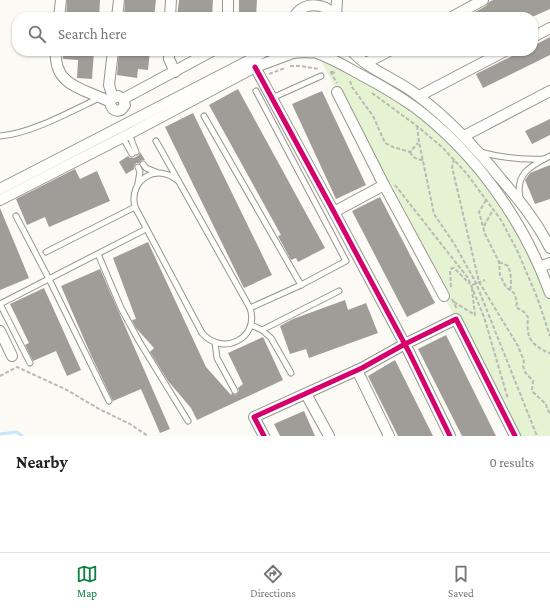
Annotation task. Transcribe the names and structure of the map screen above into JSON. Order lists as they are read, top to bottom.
{
  "page": {
    "search": "Search here",
    "heading": ["Nearby", "0 results"],
    "nav": ["Map", "Directions", "Saved"]
  }
}
